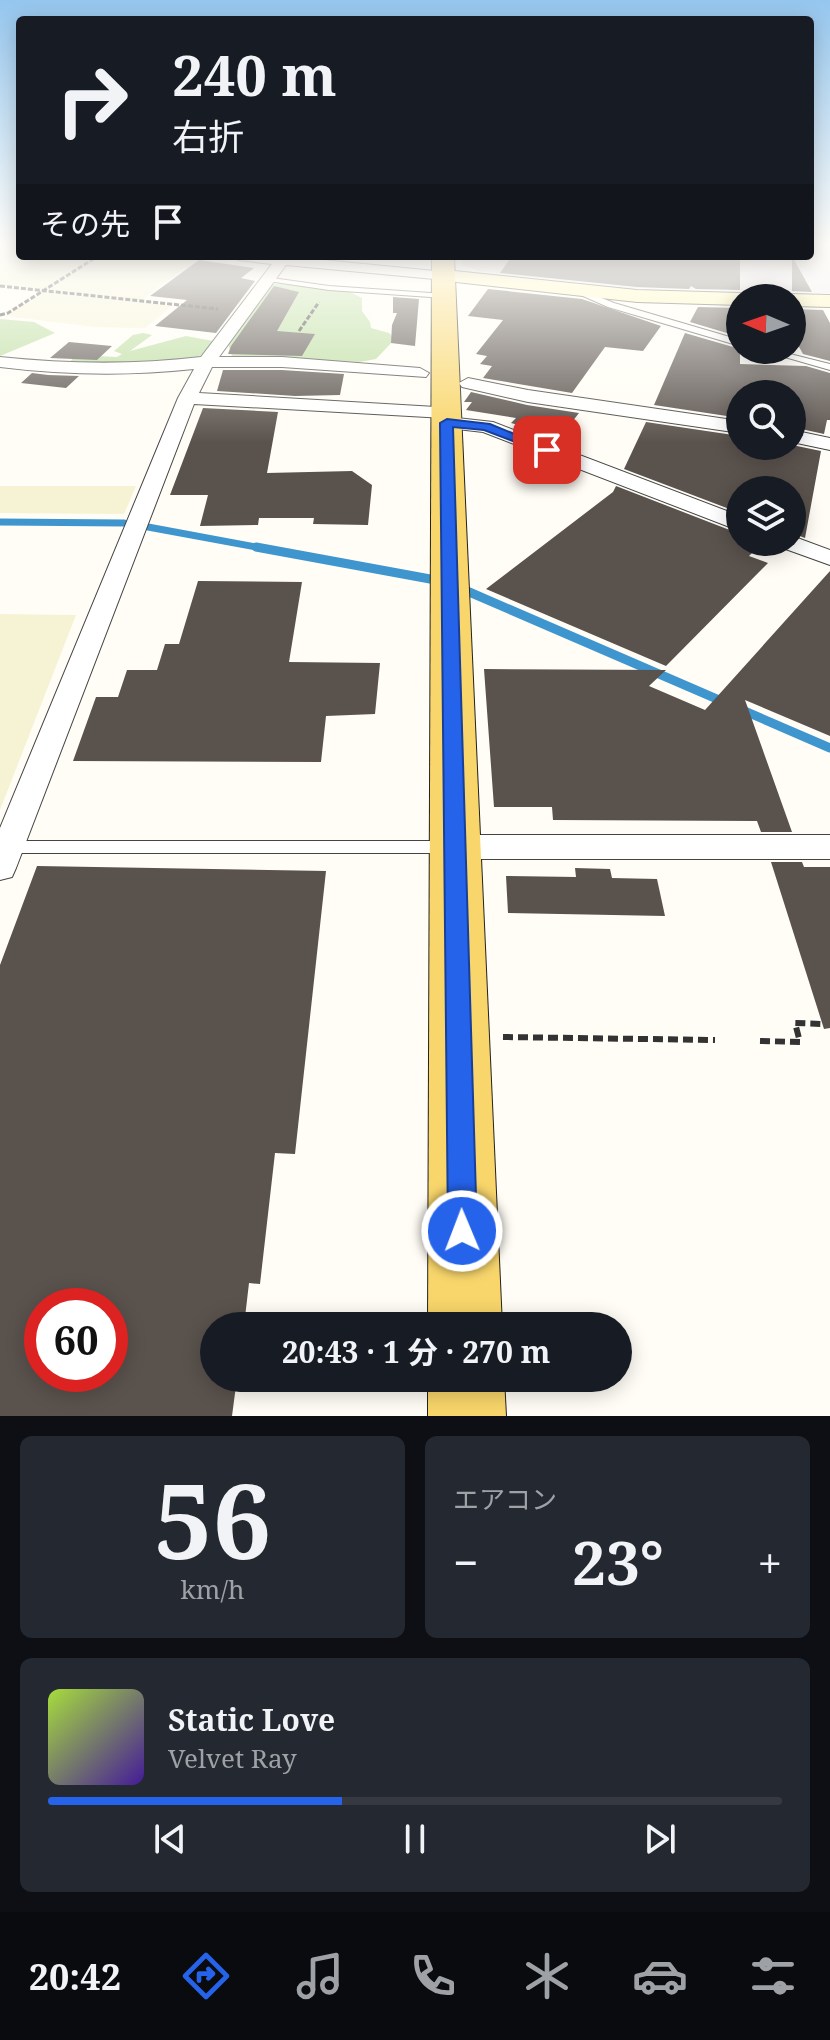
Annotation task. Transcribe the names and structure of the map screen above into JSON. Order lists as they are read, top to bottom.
{
  "north": "left",
  "page": {
    "turn": ["240 m", "右折"],
    "then": "その先",
    "limit": "60",
    "trip": "20:43 · 1 分 · 270 m",
    "tile": [
      ["56", "km/h"],
      "エアコン"
    ],
    "heat": ["−", "23°", "+"],
    "song": ["Static Love", "Velvet Ray"],
    "tabs": "20:42"
  }
}
